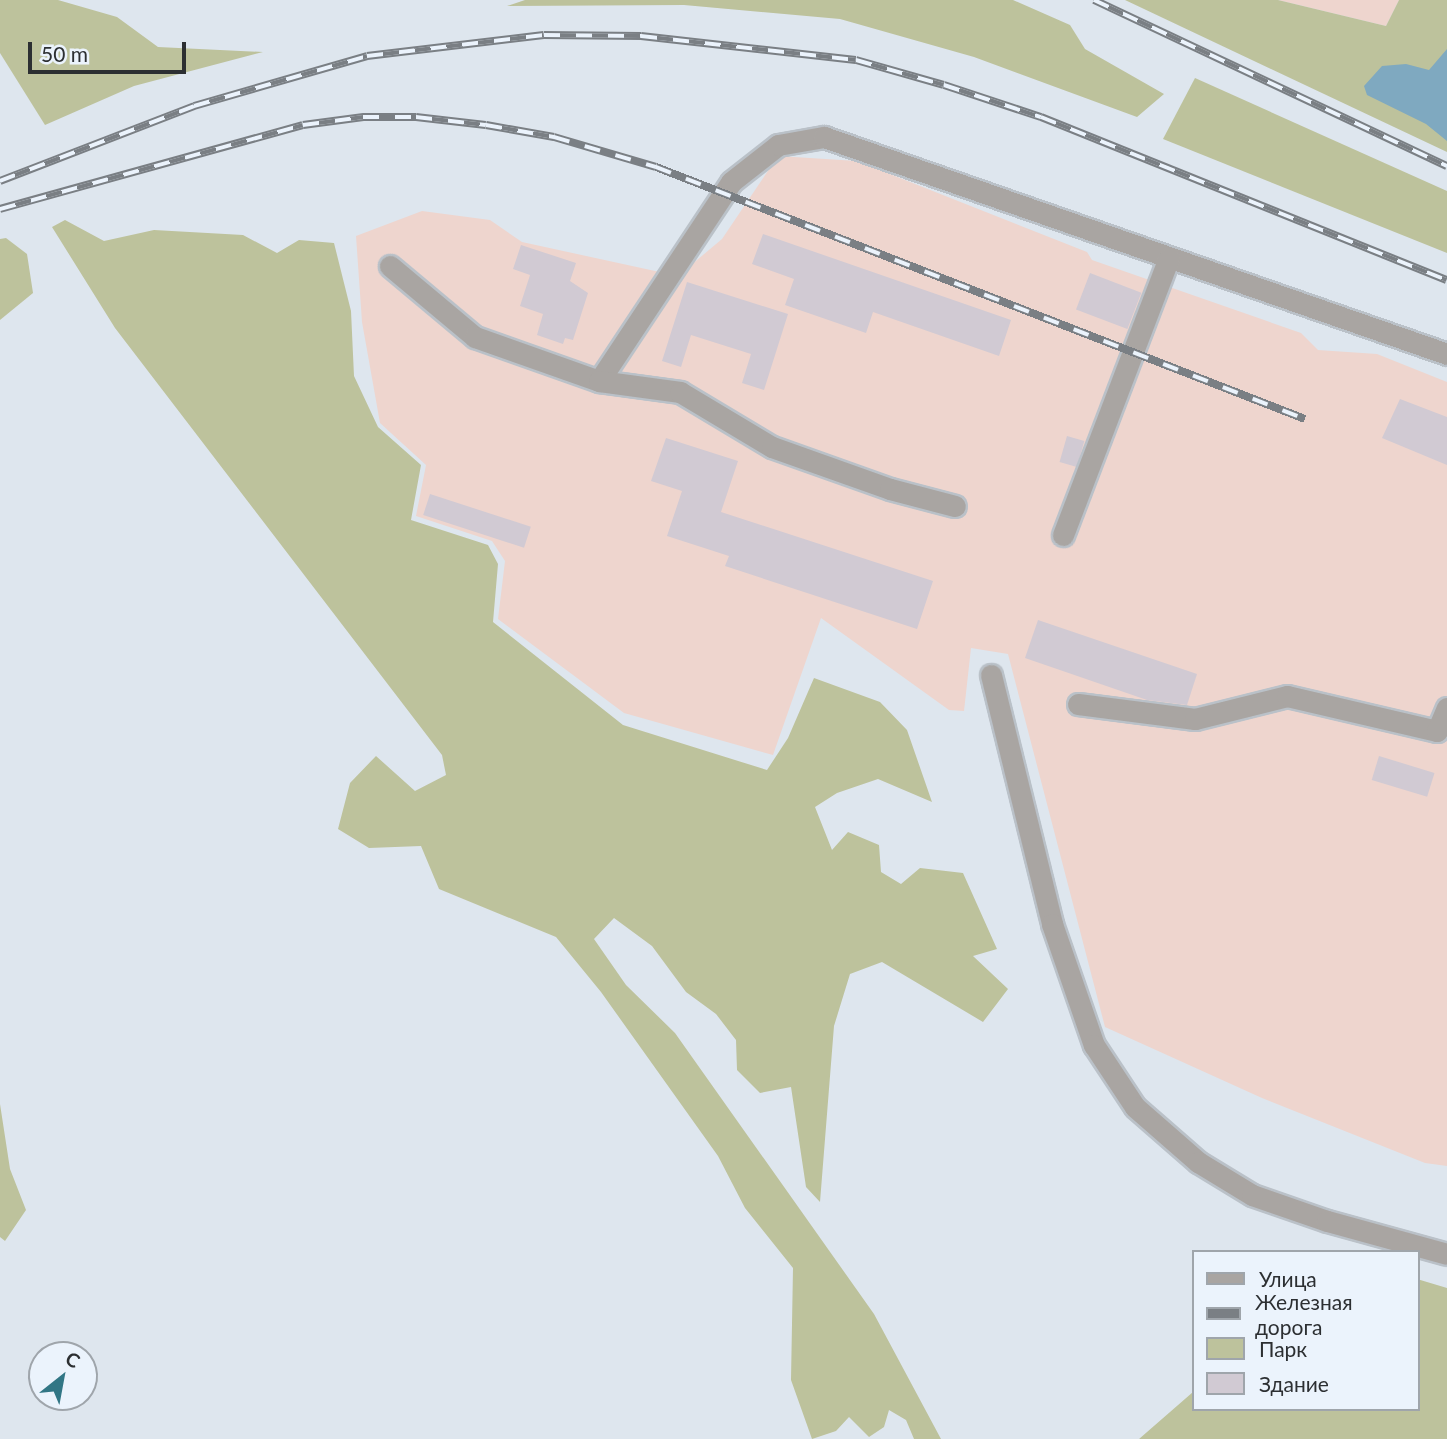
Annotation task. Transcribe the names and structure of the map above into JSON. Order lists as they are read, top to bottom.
{
  "legend": [
    "Улица",
    "Железная дорога",
    "Парк",
    "Здание"
  ],
  "scale_bar": "50 m",
  "north": "top right"
}
